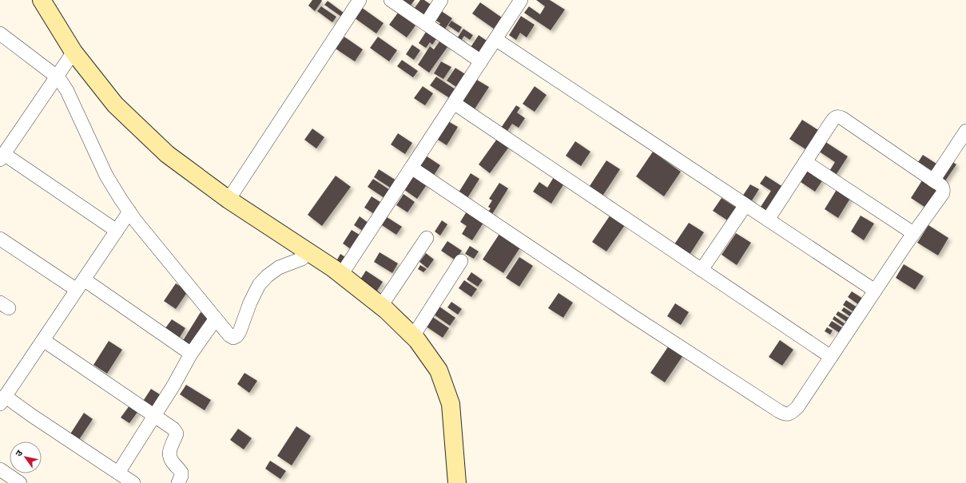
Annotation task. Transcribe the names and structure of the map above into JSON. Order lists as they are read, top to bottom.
{
  "north": "top left"
}
